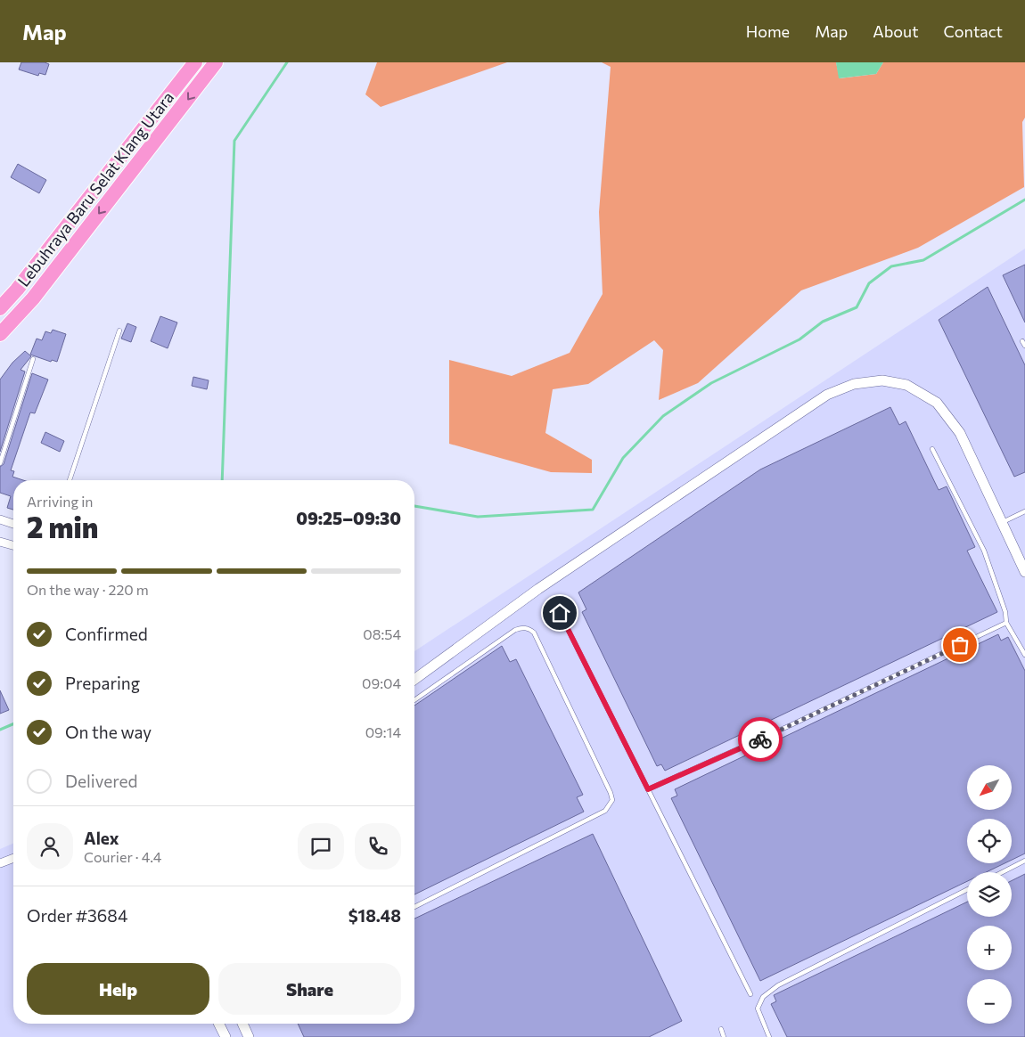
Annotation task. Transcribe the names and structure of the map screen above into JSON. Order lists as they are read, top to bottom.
{
  "streets": {
    "highway": ["Lebuhraya Baru Selat Klang Utara"]
  },
  "north": "bottom left",
  "page": {
    "header": "Map",
    "nav": [
      "Home",
      "Map",
      "About",
      "Contact"
    ],
    "heading": ["2 min", "Arriving in", "09:25–09:30"],
    "panel": [
      "Alex",
      "Courier · 4.4",
      "Order #3684",
      "$18.48"
    ],
    "bar": "On the way · 220 m",
    "list": [
      ["Confirmed", "08:54"],
      ["Preparing", "09:04"],
      ["On the way", "09:14"],
      "Delivered"
    ],
    "map_buttons": ["+", "−"],
    "buttons": ["Help", "Share"]
  }
}
